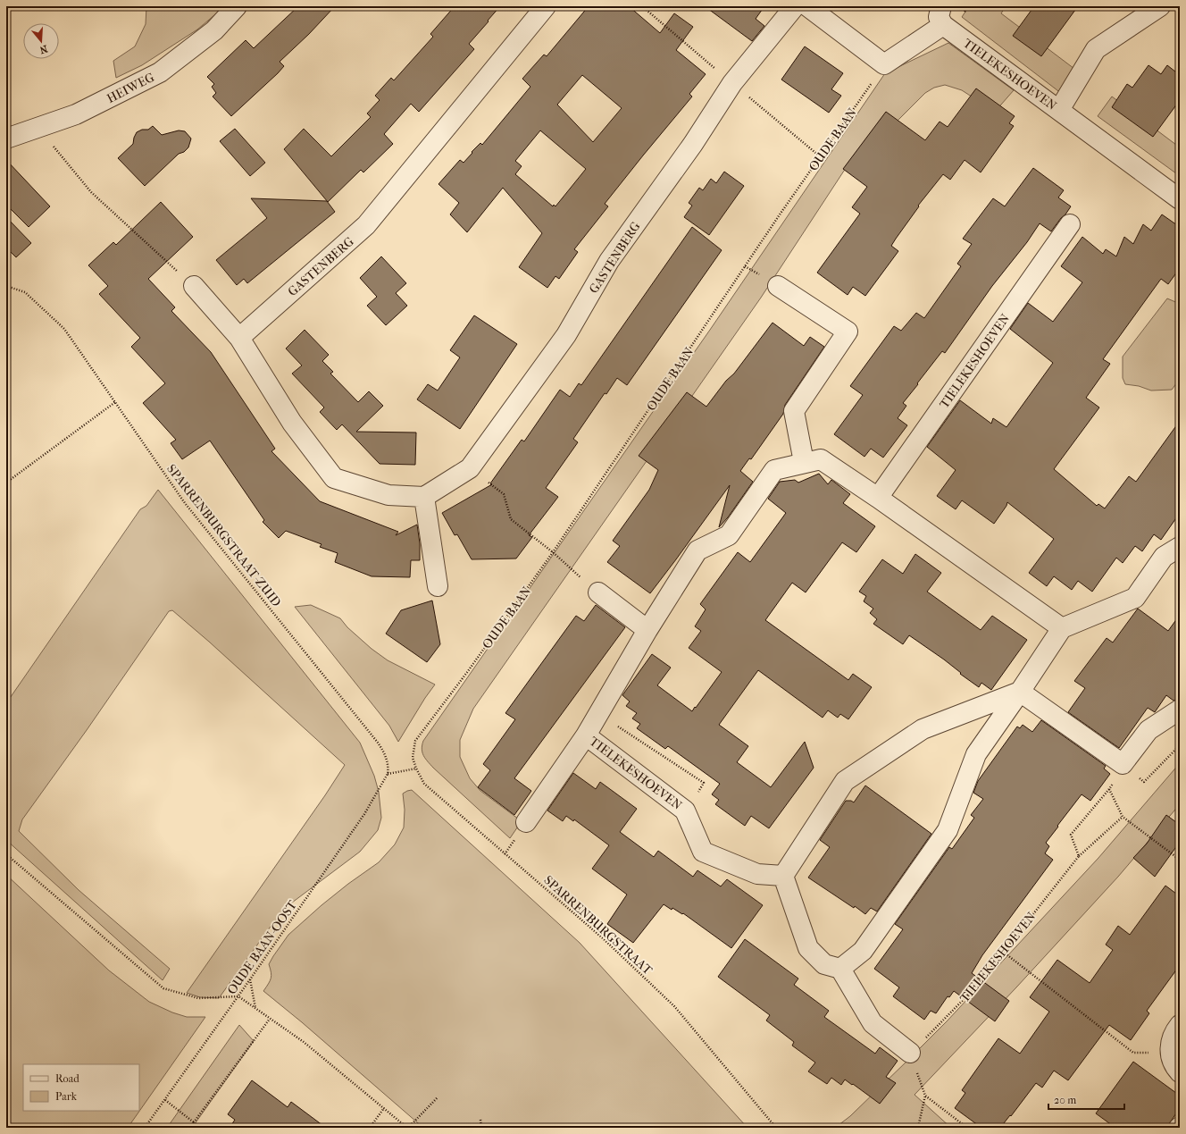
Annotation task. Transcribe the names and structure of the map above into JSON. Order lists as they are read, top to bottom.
{
  "streets": {
    "street": ["TIELEKESHOEVEN", "HEIWEG", "GASTENBERG"],
    "path": [
      "OUDE BAAN",
      "SPARRENBURGSTRAAT-ZUID",
      "SPARRENBURGSTRAAT",
      "OUDE BAAN-OOST"
    ]
  },
  "crossings": [
    ["OUDE BAAN", "SPARRENBURGSTRAAT"],
    ["SPARRENBURGSTRAAT-ZUID", "OUDE BAAN-OOST"]
  ],
  "legend": ["Road", "Park"],
  "scale_bar": "20 m",
  "north": "bottom"
}
